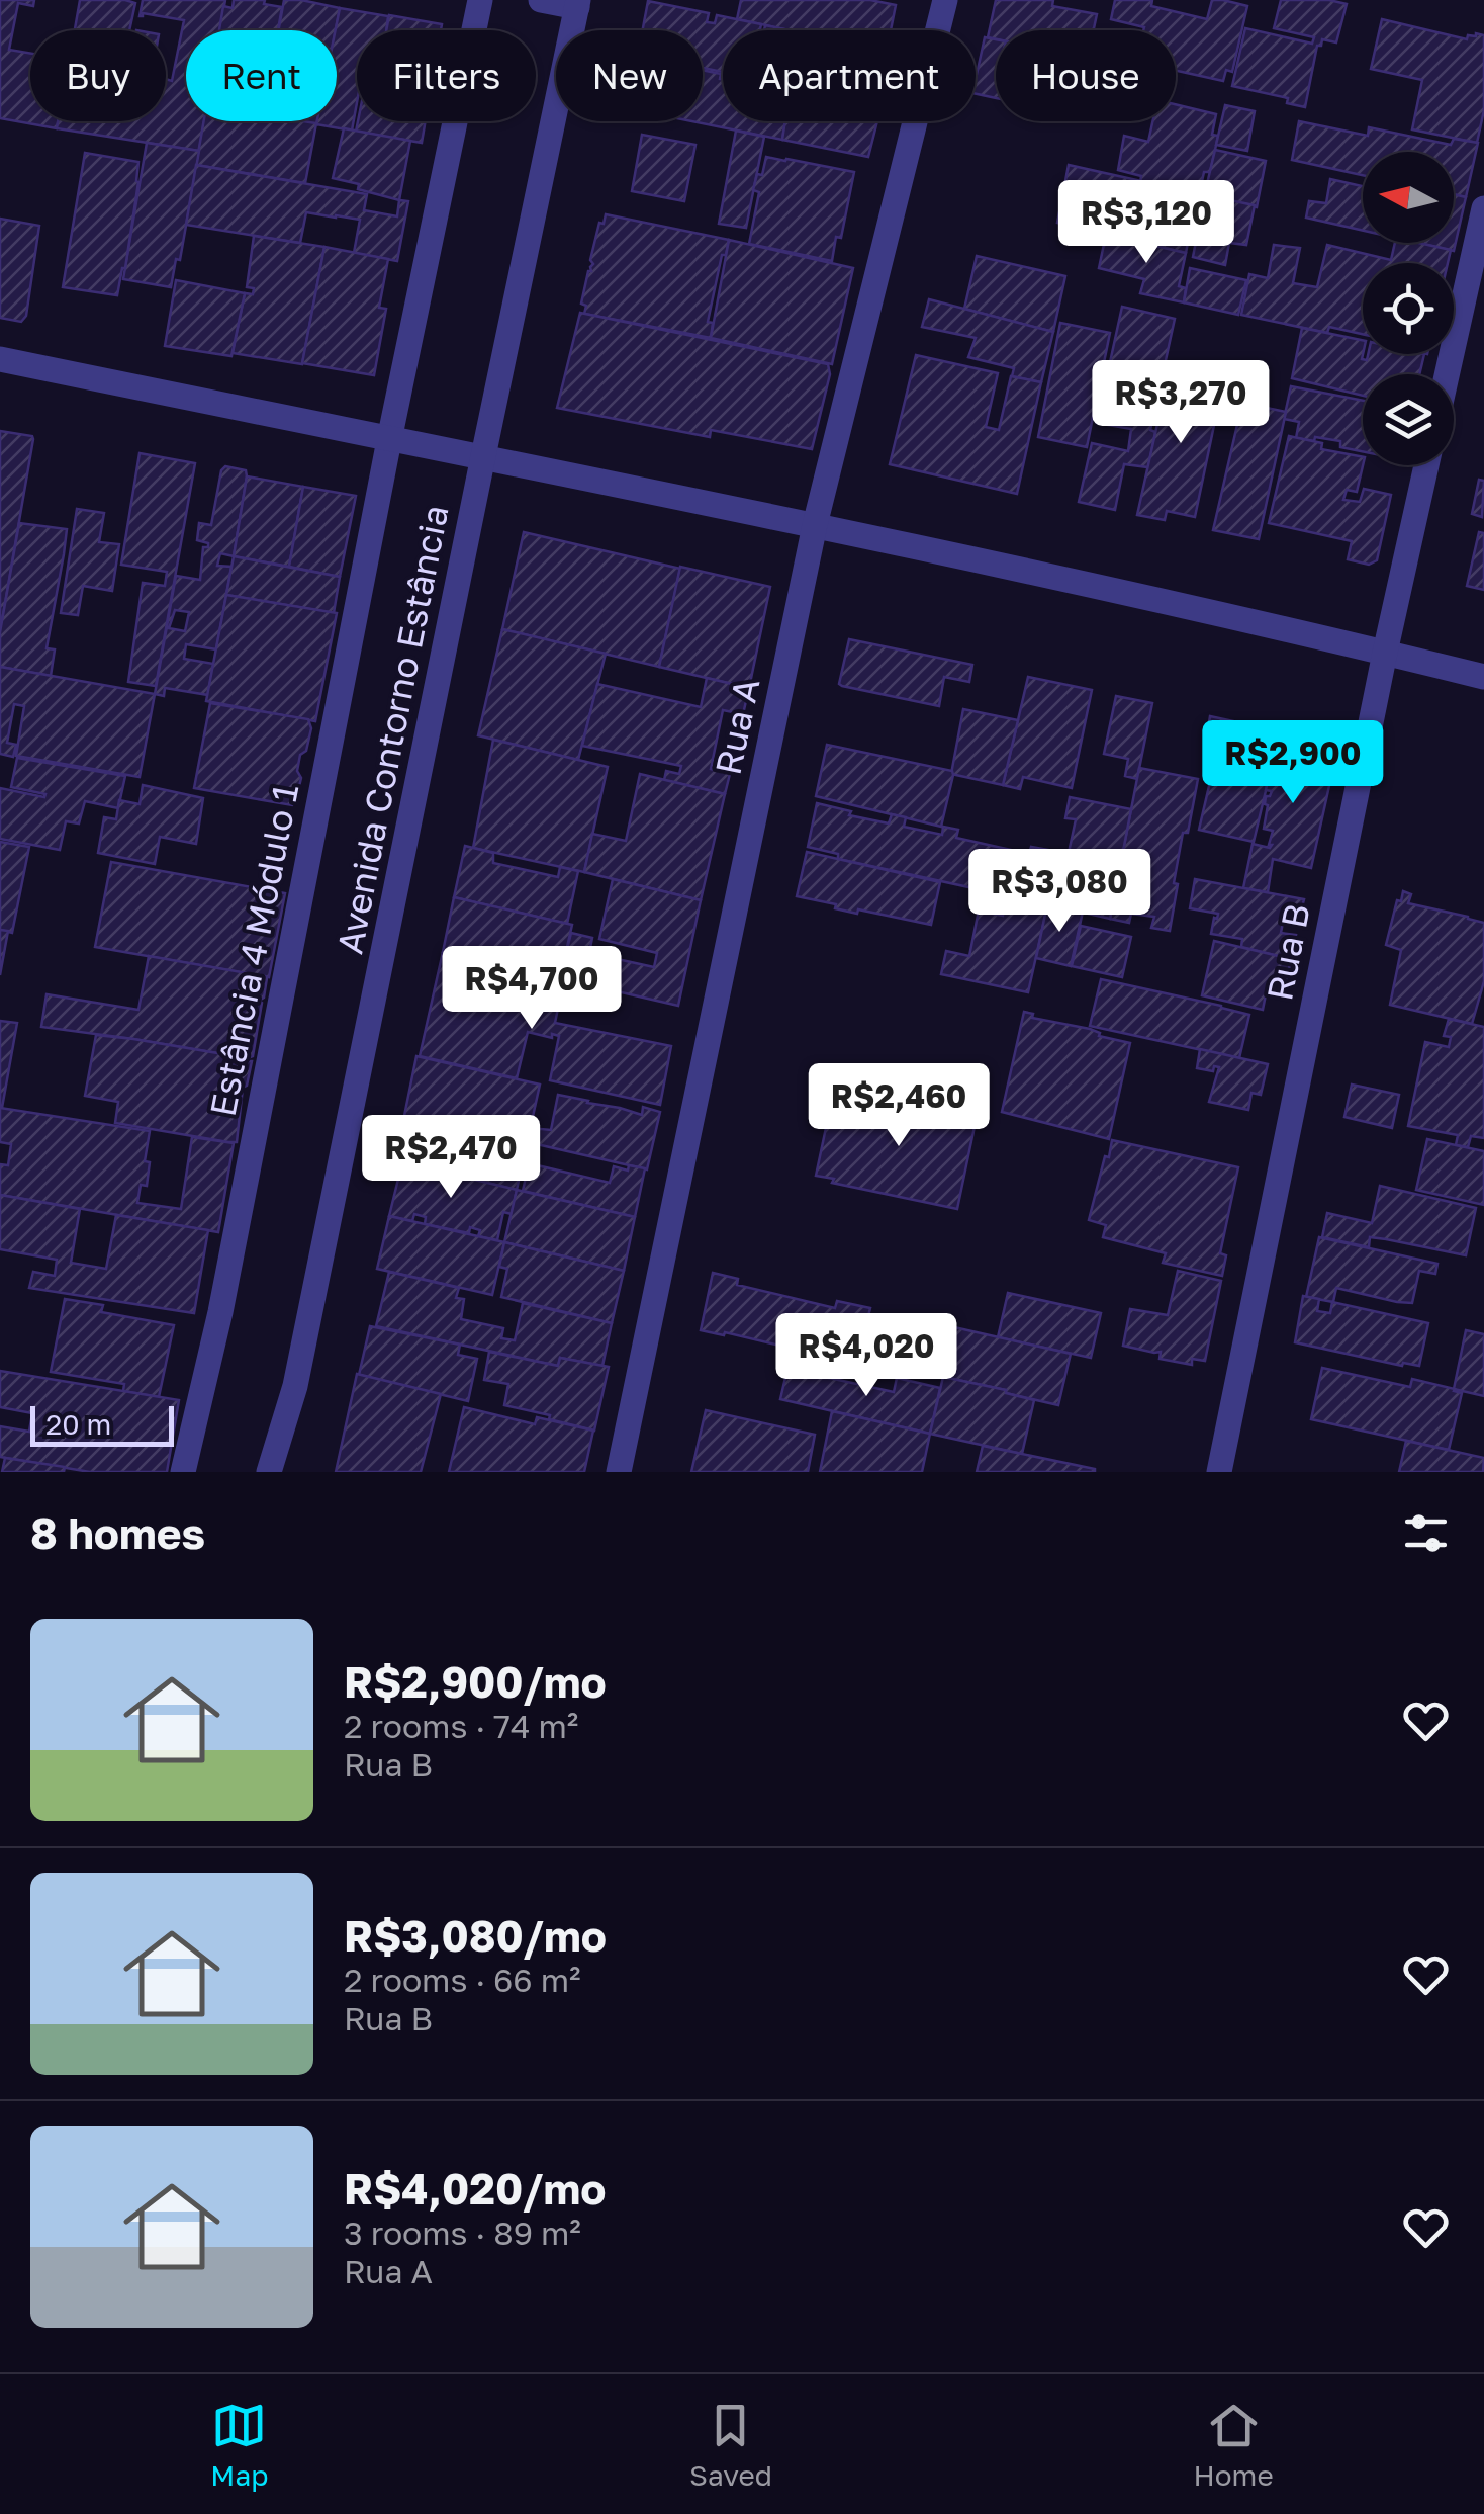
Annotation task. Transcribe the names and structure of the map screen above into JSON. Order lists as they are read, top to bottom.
{
  "streets": {
    "street": [
      "Rua A",
      "Avenida Contorno Estância",
      "Estância 4 Módulo 1",
      "Rua B"
    ]
  },
  "scale_bar": "20 m",
  "north": "left",
  "page": {
    "chip": [
      "Buy",
      "Rent",
      "Filters",
      "New",
      "Apartment",
      "House"
    ],
    "price": [
      "R$3,120",
      "R$3,270",
      "R$2,900",
      "R$3,080",
      "R$4,700",
      "R$2,460",
      "R$2,470",
      "R$4,020"
    ],
    "scale": "20 m",
    "heading": "8 homes",
    "list": [
      {
        "name": "R$2,900/mo",
        "note": "2 rooms · 74 m² · Rua B"
      },
      {
        "name": "R$3,080/mo",
        "note": "2 rooms · 66 m² · Rua B"
      },
      {
        "name": "R$4,020/mo",
        "note": "3 rooms · 89 m² · Rua A"
      }
    ],
    "tabs": ["Map", "Saved", "Home"]
  }
}
